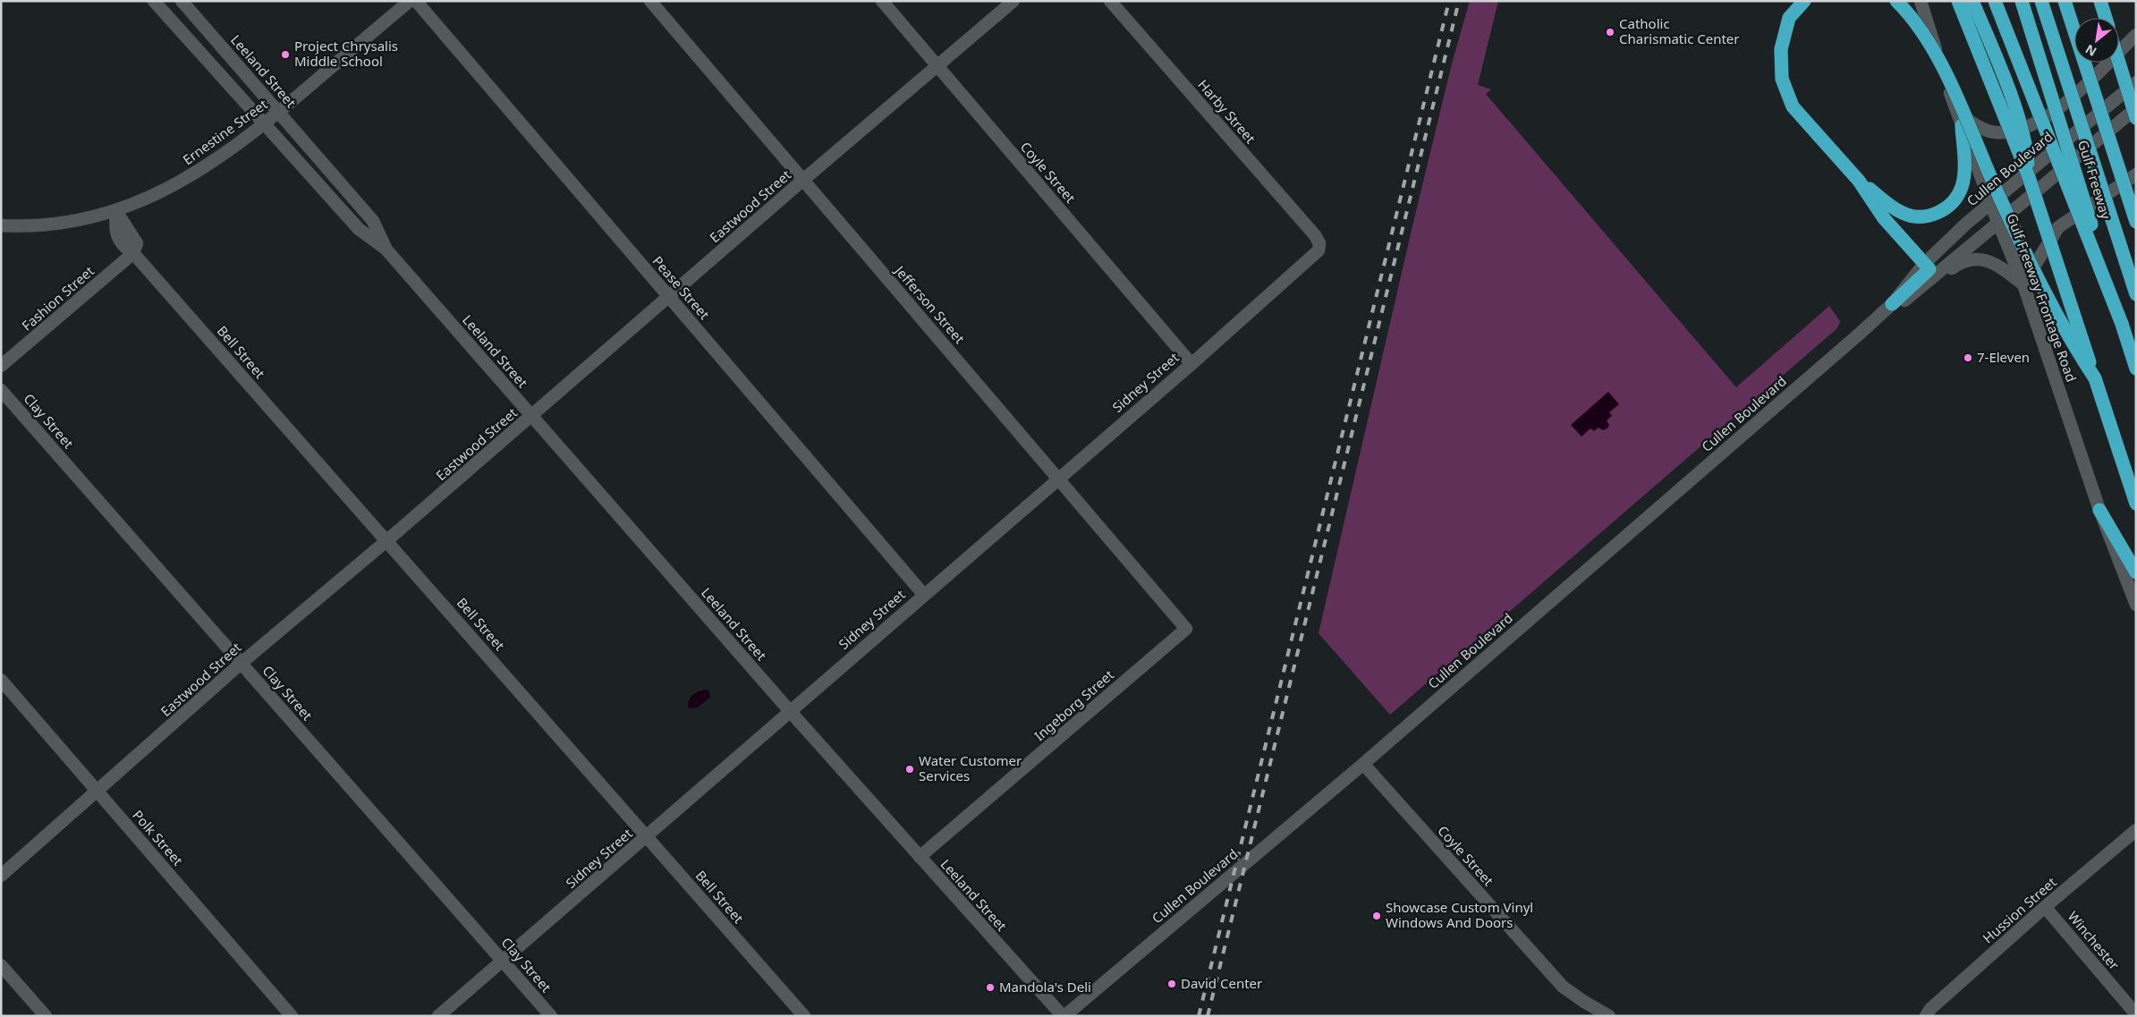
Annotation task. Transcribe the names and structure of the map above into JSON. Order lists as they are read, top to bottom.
{
  "streets": {
    "highway": ["Gulf Freeway"],
    "street": [
      "Leeland Street",
      "Harby Street",
      "Ernestine Street",
      "Cullen Boulevard",
      "Coyle Street",
      "Eastwood Street",
      "Pease Street",
      "Gulf Freeway Frontage Road",
      "Fashion Street",
      "Jefferson Street",
      "Bell Street",
      "Sidney Street",
      "Clay Street",
      "Ingeborg Street",
      "Polk Street",
      "Hussion Street",
      "Winchester"
    ]
  },
  "crossings": [
    ["Leeland Street", "Ernestine Street"],
    ["Leeland Street", "Cullen Boulevard"],
    ["Leeland Street", "Eastwood Street"],
    ["Leeland Street", "Sidney Street"],
    ["Leeland Street", "Ingeborg Street"],
    ["Harby Street", "Sidney Street"],
    ["Cullen Boulevard", "Coyle Street"],
    ["Cullen Boulevard", "Gulf Freeway Frontage Road"],
    ["Coyle Street", "Eastwood Street"],
    ["Coyle Street", "Sidney Street"],
    ["Eastwood Street", "Pease Street"],
    ["Eastwood Street", "Jefferson Street"],
    ["Eastwood Street", "Bell Street"],
    ["Eastwood Street", "Clay Street"],
    ["Eastwood Street", "Polk Street"],
    ["Pease Street", "Sidney Street"],
    ["Fashion Street", "Bell Street"],
    ["Jefferson Street", "Sidney Street"],
    ["Jefferson Street", "Ingeborg Street"],
    ["Bell Street", "Sidney Street"],
    ["Sidney Street", "Clay Street"],
    ["Hussion Street", "Winchester"]
  ],
  "places": [
    "Catholic Charismatic Center",
    "Project Chrysalis Middle School",
    "7-Eleven",
    "Water Customer Services",
    "Showcase Custom Vinyl Windows And Doors",
    "David Center",
    "Mandola's Deli"
  ],
  "north": "bottom left"
}
